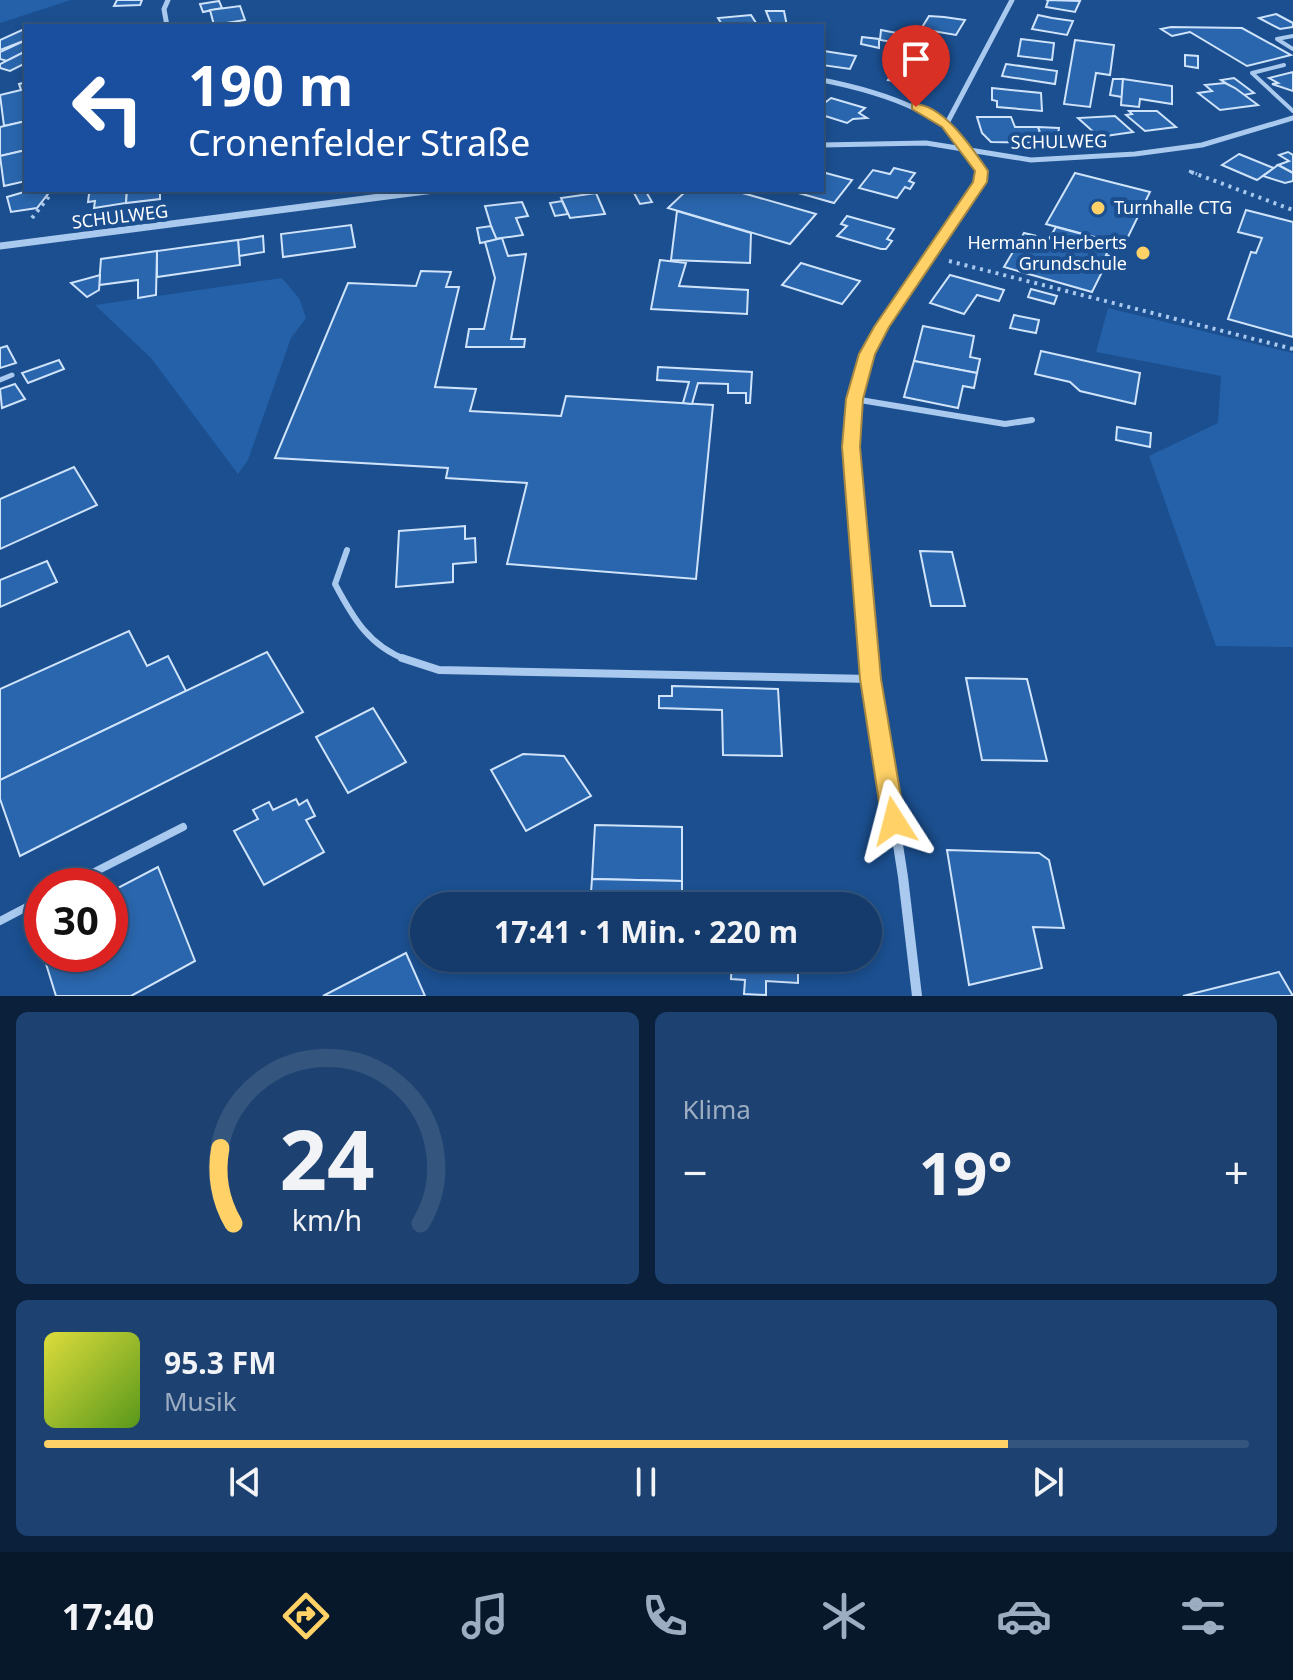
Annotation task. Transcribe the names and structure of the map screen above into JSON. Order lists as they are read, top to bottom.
{
  "streets": {
    "street": ["SCHULWEG"]
  },
  "places": ["Turnhalle CTG", "Hermann Herberts Grundschule"],
  "page": {
    "turn": ["190 m", "Cronenfelder Straße"],
    "limit": "30",
    "trip": "17:41 · 1 Min. · 220 m",
    "tile": "Klima",
    "heat": ["−", "19°", "+"],
    "song": ["95.3 FM", "Musik"],
    "tabs": "17:40",
    "gauge": ["24", "km/h"]
  }
}
